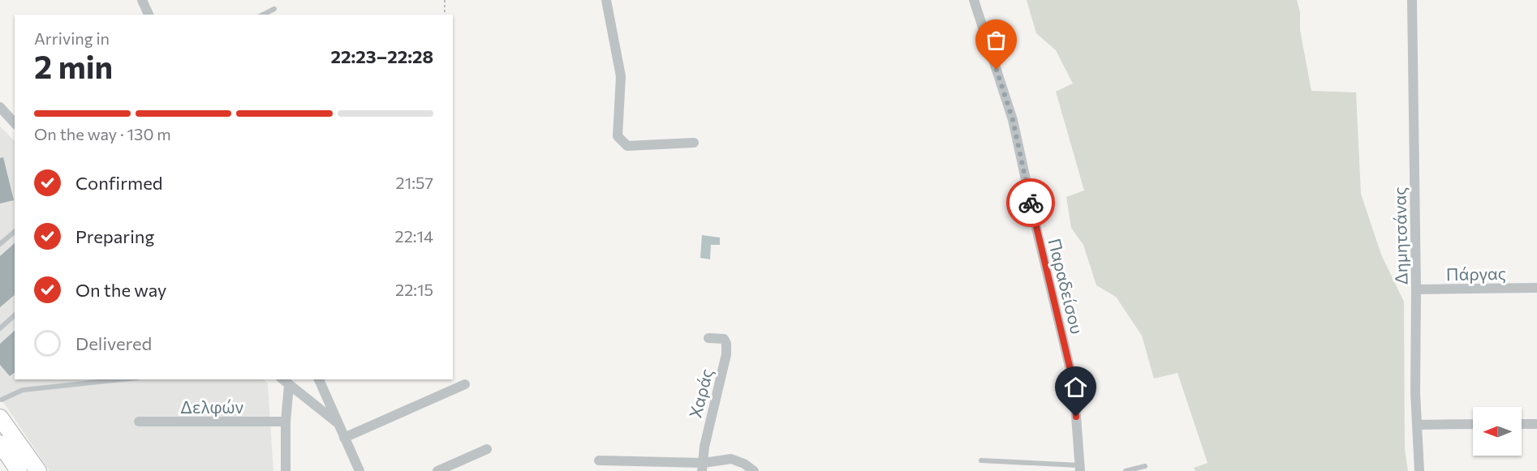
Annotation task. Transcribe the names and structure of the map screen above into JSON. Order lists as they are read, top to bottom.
{
  "streets": {
    "street": [
      "Δημητσάνας",
      "Πάργας",
      "Παραδείσου",
      "Χαράς",
      "Δελφών"
    ]
  },
  "crossings": [
    ["Δημητσάνας", "Πάργας"]
  ],
  "north": "left",
  "page": {
    "heading": ["2 min", "Arriving in", "22:23–22:28"],
    "bar": "On the way · 130 m",
    "list": [
      ["Confirmed", "21:57"],
      ["Preparing", "22:14"],
      ["On the way", "22:15"],
      "Delivered"
    ]
  }
}
